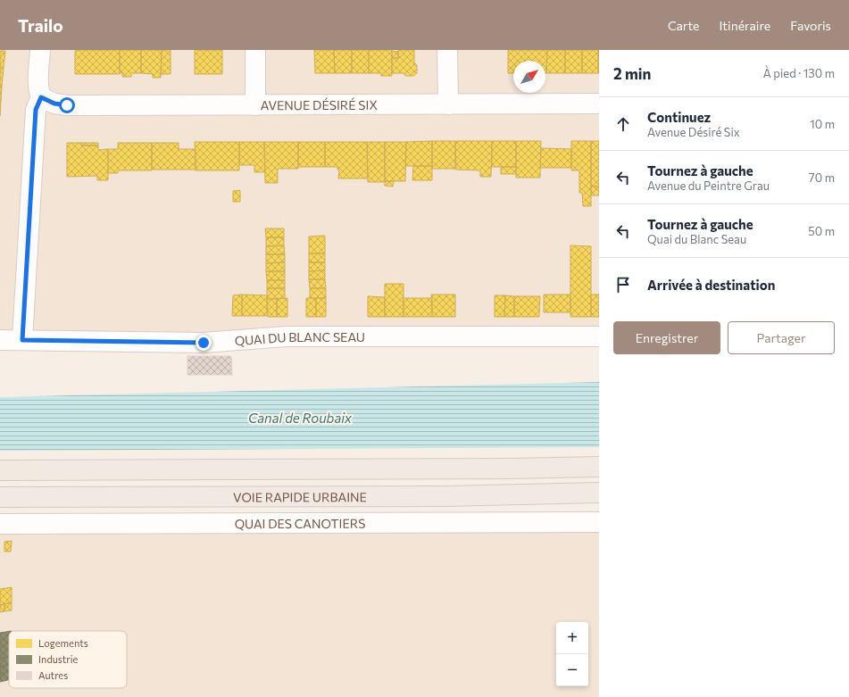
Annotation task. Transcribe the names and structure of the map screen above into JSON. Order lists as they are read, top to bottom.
{
  "streets": {
    "highway": ["VOIE RAPIDE URBAINE"],
    "street": ["AVENUE DÉSIRÉ SIX", "QUAI DU BLANC SEAU", "QUAI DES CANOTIERS"]
  },
  "water": ["Canal de Roubaix"],
  "legend": ["Logements", "Industrie", "Autres"],
  "north": "top right",
  "page": {
    "header": "Trailo",
    "nav": ["Carte", "Itinéraire", "Favoris"],
    "heading": ["2 min", "À pied · 130 m"],
    "list": [
      ["Continuez", "Avenue Désiré Six", "10 m"],
      ["Tournez à gauche", "Avenue du Peintre Grau", "70 m"],
      ["Tournez à gauche", "Quai du Blanc Seau", "50 m"],
      "Arrivée à destination"
    ],
    "buttons": ["Enregistrer", "Partager"],
    "map_buttons": ["+", "−"]
  }
}
